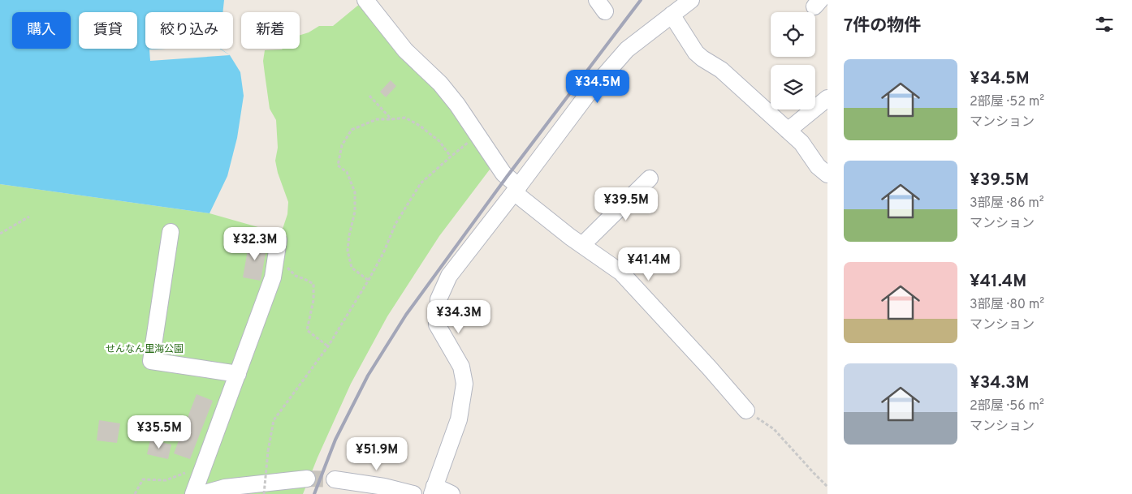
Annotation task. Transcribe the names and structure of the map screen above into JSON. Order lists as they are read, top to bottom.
{
  "parks": ["せんなん里海公園"],
  "page": {
    "heading": "7件の物件",
    "chip": [
      "購入",
      "賃貸",
      "絞り込み",
      "新着"
    ],
    "list": [
      {
        "name": "¥34.5M",
        "note": "2部屋 · 52 m² · マンション"
      },
      {
        "name": "¥39.5M",
        "note": "3部屋 · 86 m² · マンション"
      },
      {
        "name": "¥41.4M",
        "note": "3部屋 · 80 m² · マンション"
      },
      {
        "name": "¥34.3M",
        "note": "2部屋 · 56 m² · マンション"
      }
    ],
    "price": [
      "¥34.5M",
      "¥39.5M",
      "¥32.3M",
      "¥41.4M",
      "¥34.3M",
      "¥35.5M",
      "¥51.9M"
    ]
  }
}
